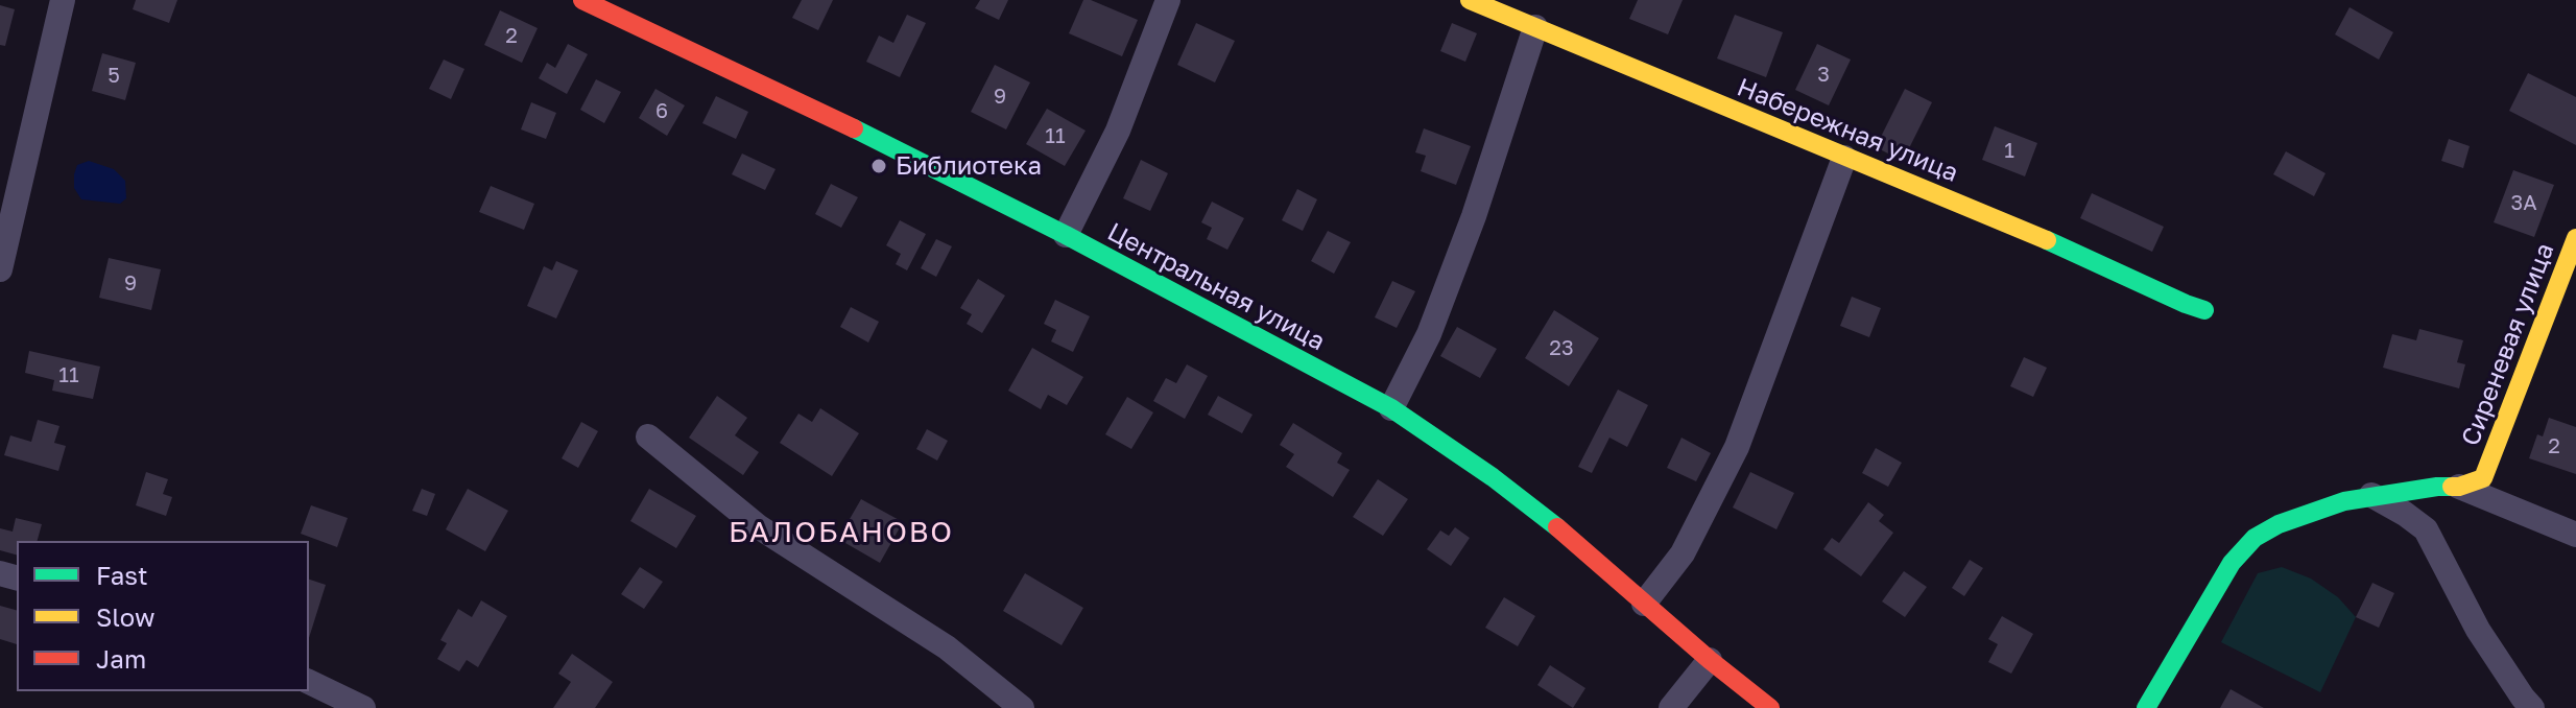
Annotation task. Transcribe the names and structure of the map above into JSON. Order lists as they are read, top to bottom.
{
  "streets": {
    "street": ["Набережная улица", "Центральная улица", "Сиреневая улица"]
  },
  "districts": ["БАЛОБАНОВО"],
  "places": ["Библиотека"],
  "house_numbers": [
    "2",
    "3",
    "5",
    "9",
    "6",
    "11",
    "1",
    "3А",
    "9",
    "23",
    "11",
    "2"
  ],
  "legend": ["Fast", "Slow", "Jam"]
}
